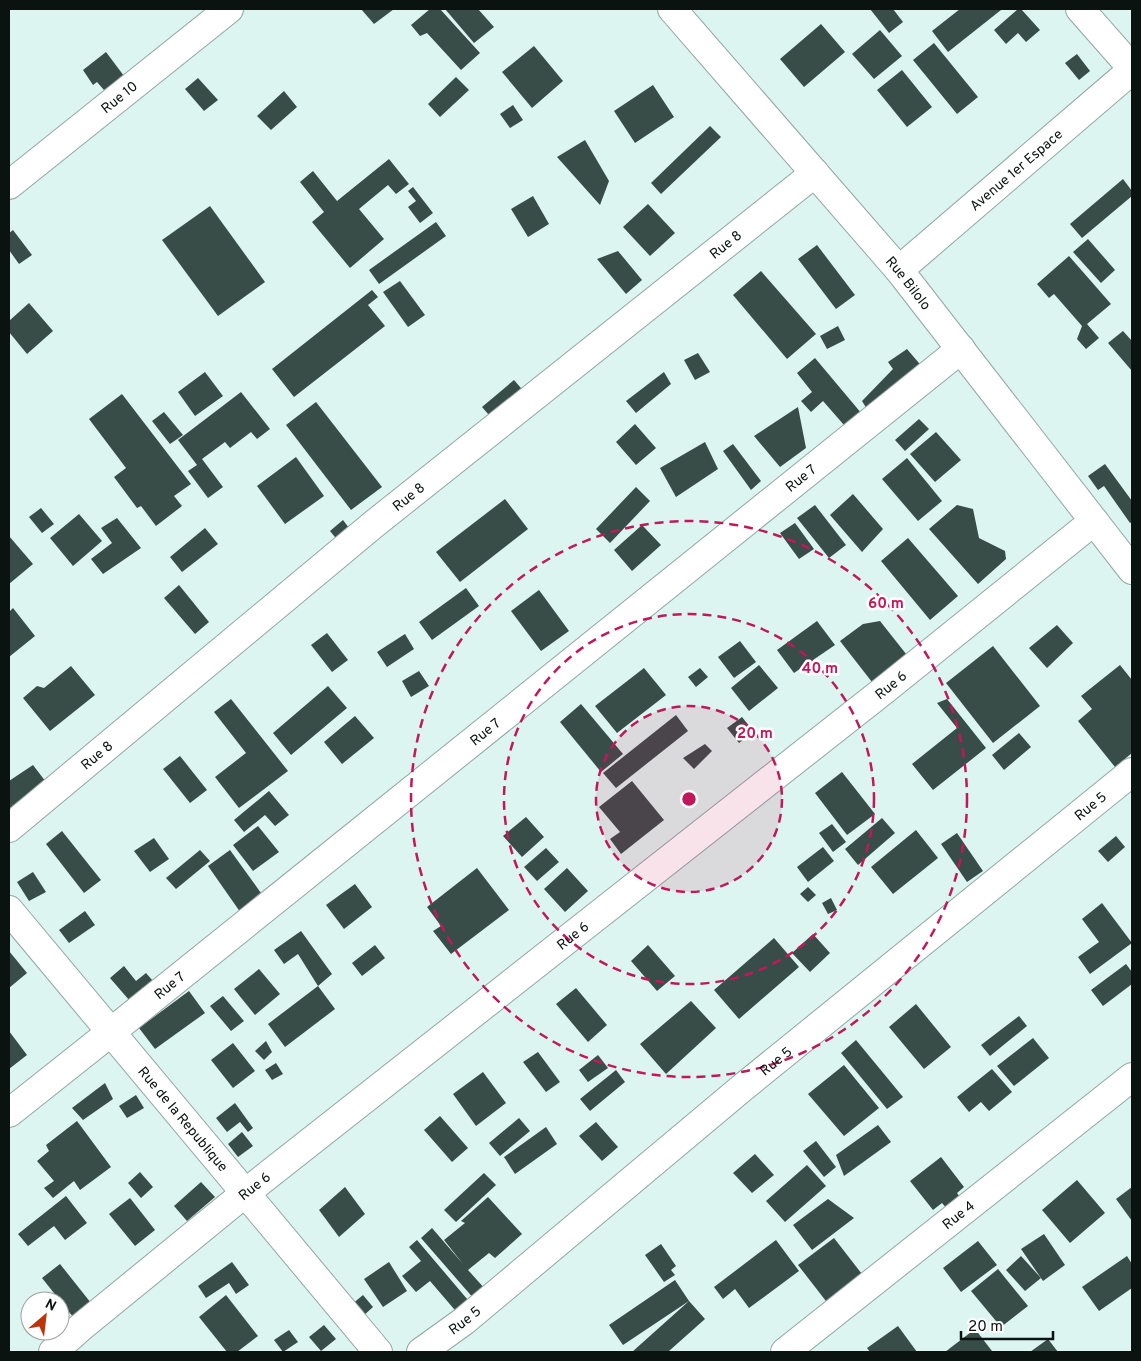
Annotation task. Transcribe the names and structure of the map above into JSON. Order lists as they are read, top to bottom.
{
  "streets": {
    "street": [
      "Rue 10",
      "Avenue 1er Espace",
      "Rue 8",
      "Rue Bilolo",
      "Rue 7",
      "Rue 6",
      "Rue 5",
      "Rue de la Republique",
      "Rue 4"
    ]
  },
  "crossings": [
    ["Avenue 1er Espace", "Rue Bilolo"],
    ["Rue 8", "Rue Bilolo"],
    ["Rue Bilolo", "Rue 7"],
    ["Rue Bilolo", "Rue 6"],
    ["Rue 7", "Rue de la Republique"],
    ["Rue 6", "Rue de la Republique"]
  ],
  "scale_bar": "20 m",
  "north": "top right",
  "rings": ["60 m", "40 m", "20 m"]
}
